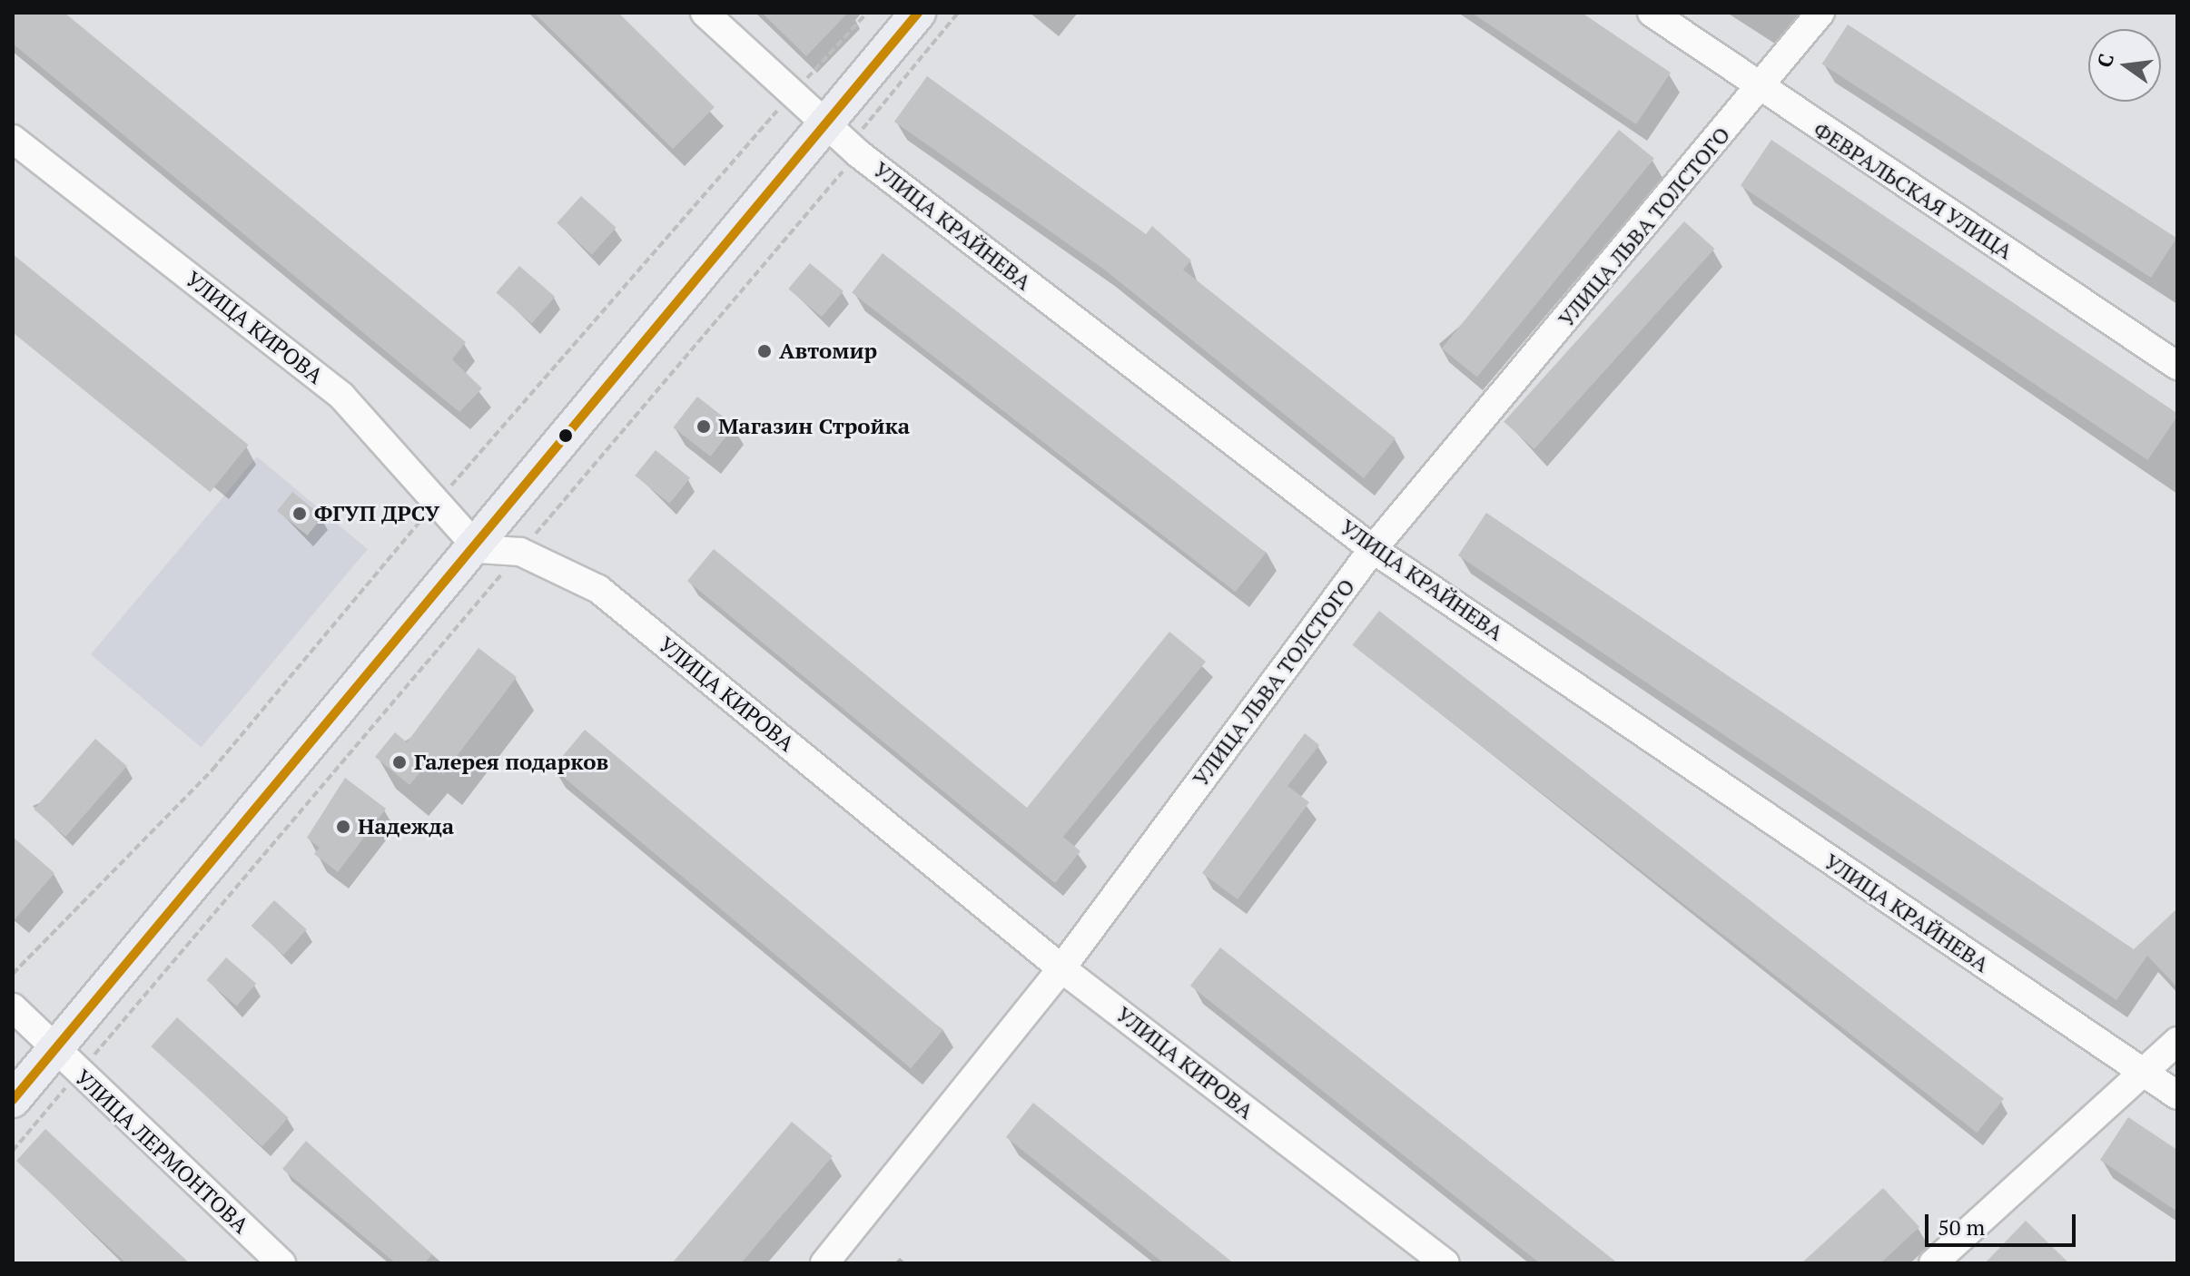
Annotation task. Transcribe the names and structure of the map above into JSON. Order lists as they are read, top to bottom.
{
  "streets": {
    "street": [
      "ФЕВРАЛЬСКАЯ УЛИЦА",
      "УЛИЦА КРАЙНЕВА",
      "УЛИЦА ЛЬВА ТОЛСТОГО",
      "УЛИЦА КИРОВА",
      "УЛИЦА ЛЕРМОНТОВА"
    ]
  },
  "crossings": [
    ["ФЕВРАЛЬСКАЯ УЛИЦА", "УЛИЦА ЛЬВА ТОЛСТОГО"],
    ["УЛИЦА КРАЙНЕВА", "УЛИЦА ЛЬВА ТОЛСТОГО"],
    ["УЛИЦА ЛЬВА ТОЛСТОГО", "УЛИЦА КИРОВА"]
  ],
  "places": [
    "Автомир",
    "Магазин Стройка",
    "ФГУП ДРСУ",
    "Галерея подарков",
    "Надежда"
  ],
  "scale_bar": "50 m",
  "north": "left"
}
